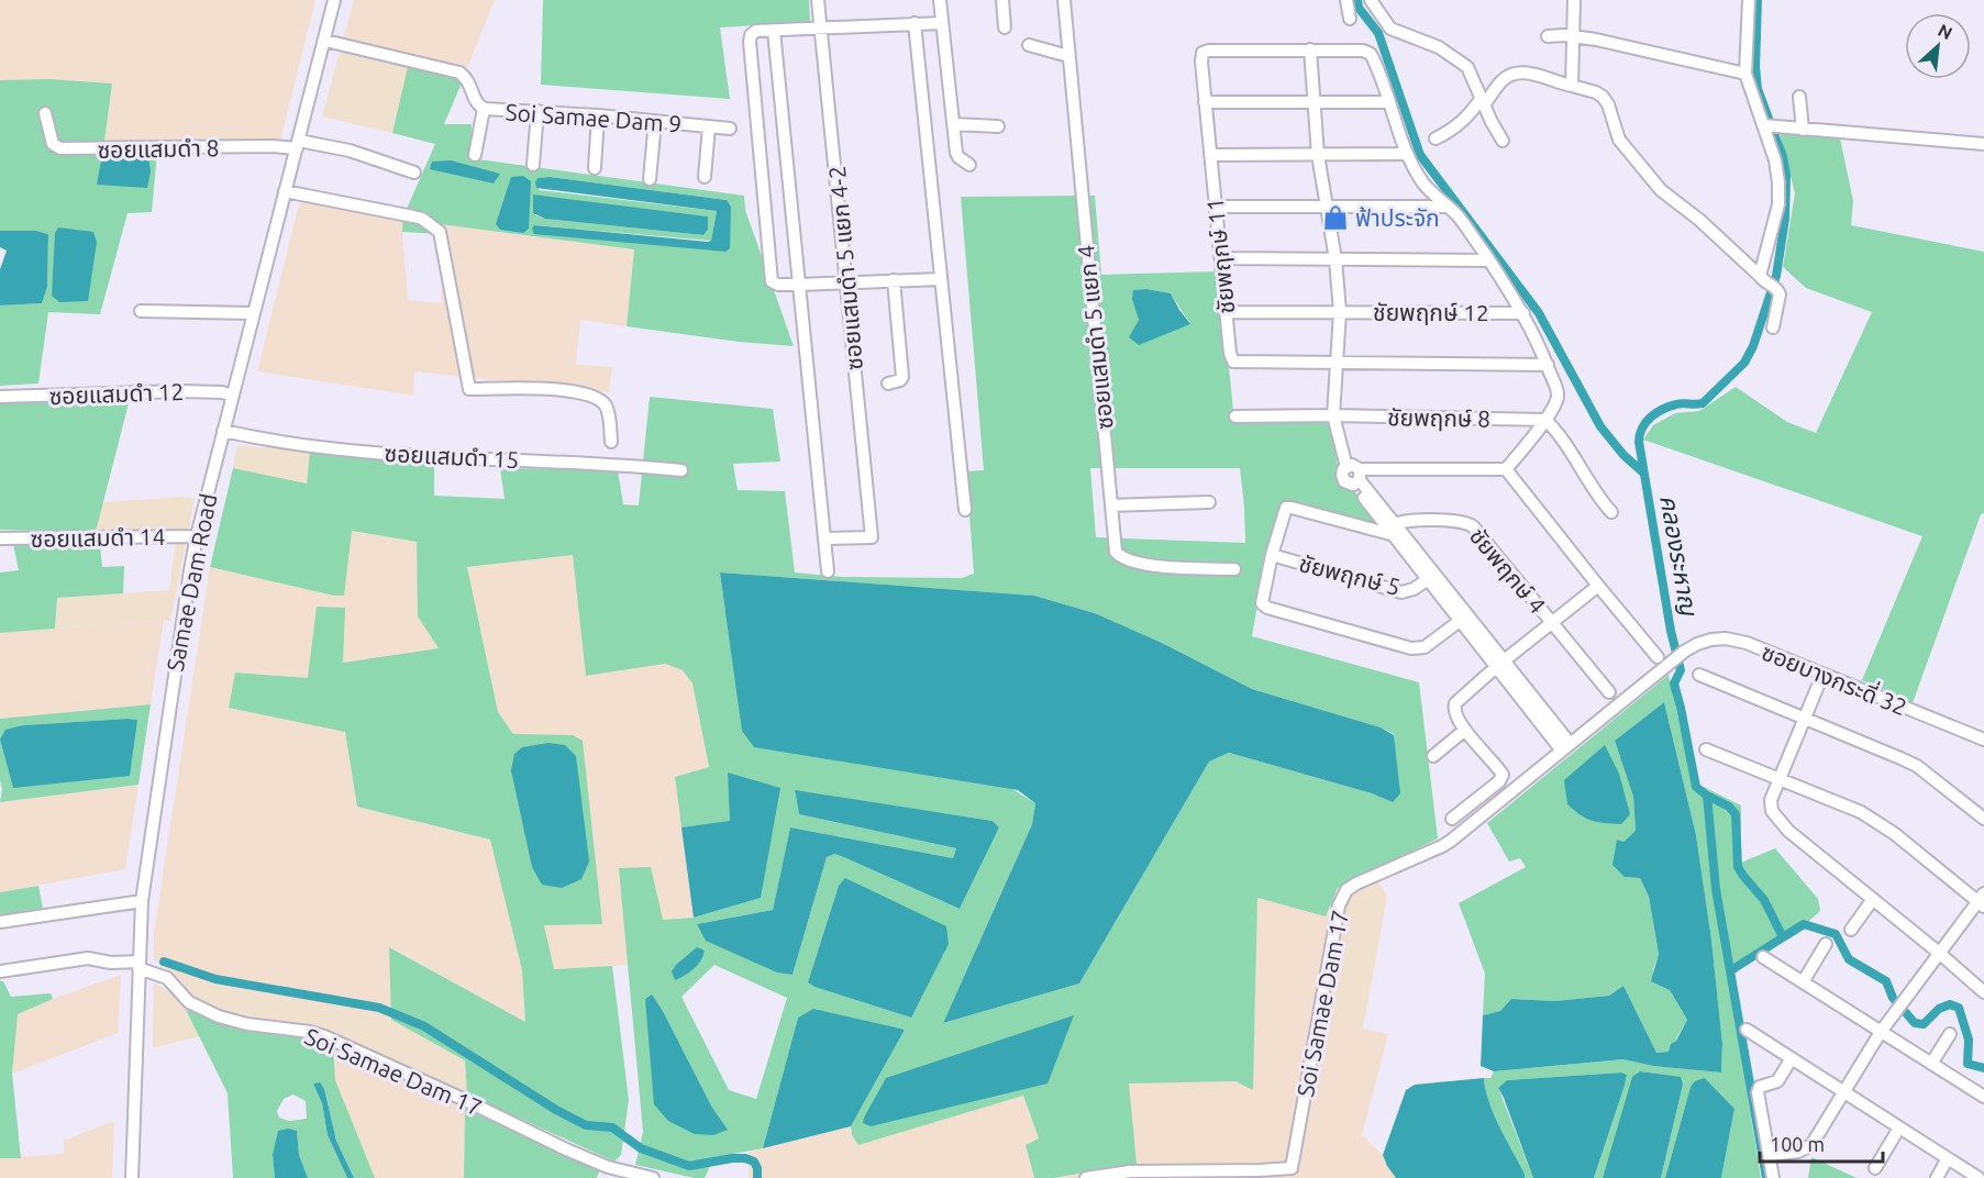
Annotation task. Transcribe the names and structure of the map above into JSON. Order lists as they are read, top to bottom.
{
  "streets": {
    "street": [
      "Soi Samae Dam 9",
      "ซอยแสมดำ 8",
      "ชัยพฤกษ์ 11",
      "ซอยแสมดำ 5 แยก 4-2",
      "ชัยพฤกษ์ 12",
      "ซอยแสมดำ 5 แยก 4",
      "ซอยแสมดำ 12",
      "ชัยพฤกษ์ 8",
      "ซอยแสมดำ 15",
      "ซอยแสมดำ 14",
      "ชัยพฤกษ์ 4",
      "ชัยพฤกษ์ 5",
      "Samae Dam Road",
      "ซอยบางกระดี่ 32",
      "Soi Samae Dam 17"
    ]
  },
  "crossings": [
    ["Soi Samae Dam 9", "Samae Dam Road"],
    ["ซอยแสมดำ 8", "Samae Dam Road"],
    ["ชัยพฤกษ์ 11", "ชัยพฤกษ์ 12"],
    ["ซอยแสมดำ 12", "Samae Dam Road"],
    ["ซอยแสมดำ 15", "Samae Dam Road"],
    ["ซอยแสมดำ 14", "Samae Dam Road"],
    ["Samae Dam Road", "Soi Samae Dam 17"],
    ["ซอยบางกระดี่ 32", "Soi Samae Dam 17"]
  ],
  "water": ["คลองระหาญ"],
  "places": {
    "shop": ["ฟ้าประจัก"]
  },
  "scale_bar": "100 m",
  "north": "top right"
}
